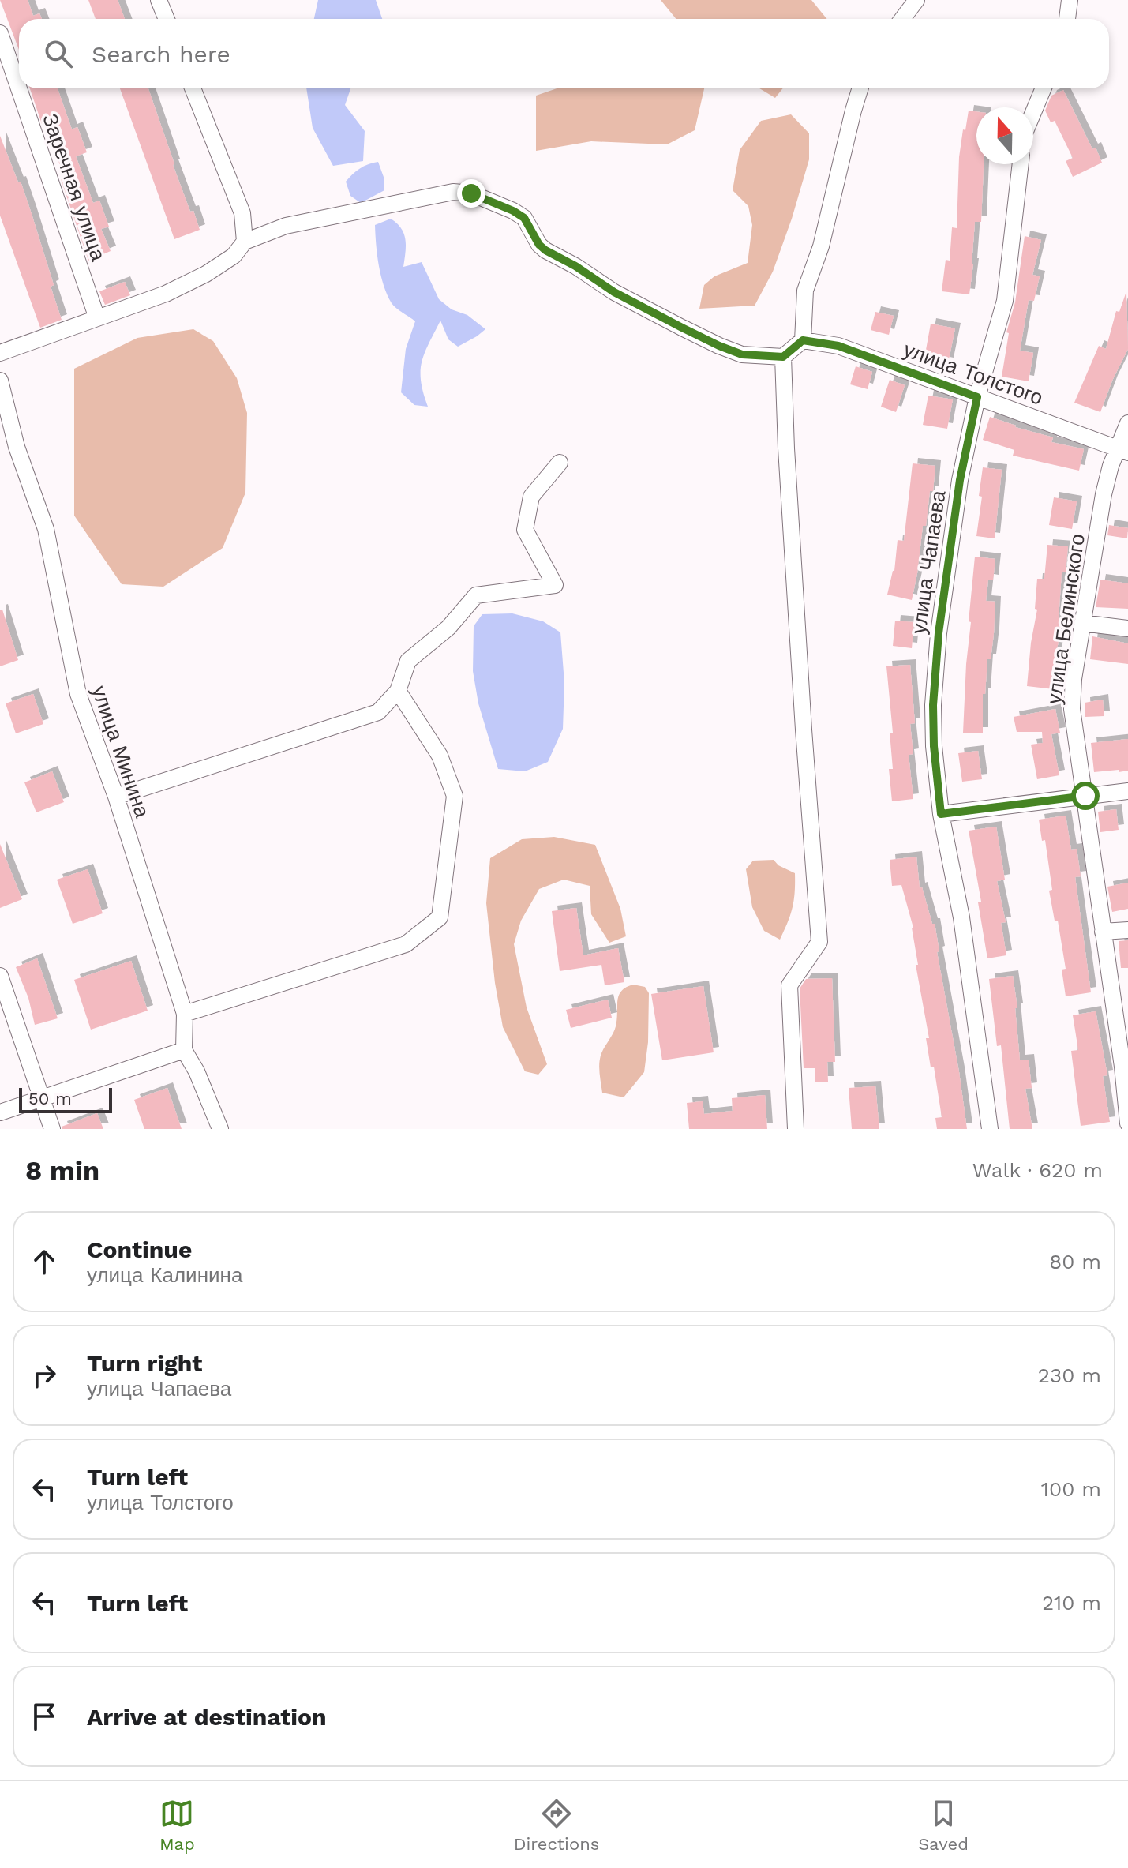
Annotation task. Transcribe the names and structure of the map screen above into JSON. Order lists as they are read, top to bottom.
{
  "streets": {
    "street": [
      "Заречная улица",
      "улица Толстого",
      "улица Чапаева",
      "улица Белинского",
      "улица Минина"
    ]
  },
  "crossings": [
    ["улица Толстого", "улица Чапаева"],
    ["улица Толстого", "улица Белинского"]
  ],
  "scale_bar": "50 m",
  "north": "top",
  "page": {
    "search": "Search here",
    "scale": "50 m",
    "heading": ["8 min", "Walk · 620 m"],
    "list": [
      ["Continue", "улица Калинина", "80 m"],
      ["Turn right", "улица Чапаева", "230 m"],
      ["Turn left", "улица Толстого", "100 m"],
      ["Turn left", "210 m"],
      "Arrive at destination"
    ],
    "nav": ["Map", "Directions", "Saved"]
  }
}
